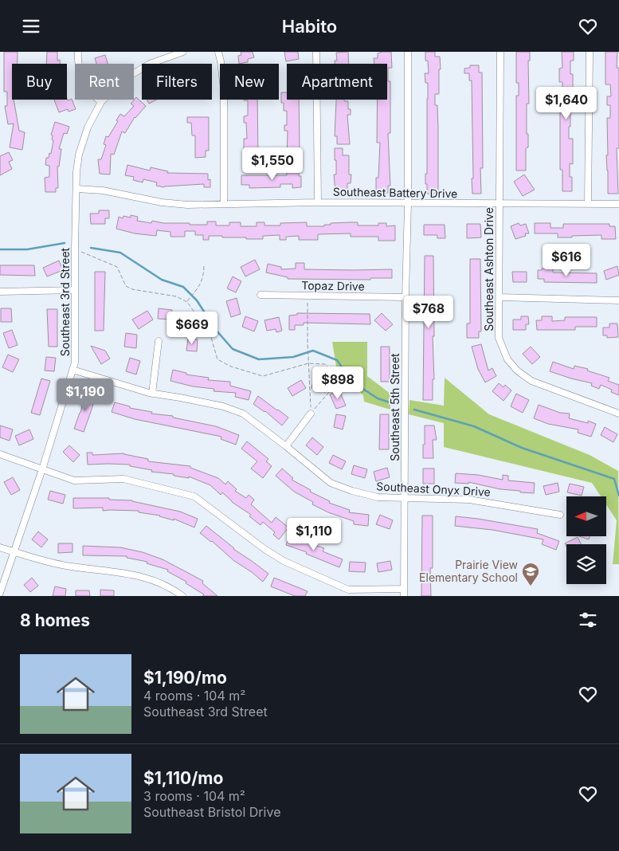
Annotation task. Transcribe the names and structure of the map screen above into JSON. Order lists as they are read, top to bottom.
{
  "streets": {
    "street": [
      "Southeast Battery Drive",
      "Southeast Ashton Drive",
      "Topaz Drive",
      "Southeast 3rd Street",
      "Southeast 5th Street",
      "Southeast Onyx Drive"
    ]
  },
  "crossings": [
    ["Southeast Battery Drive", "Southeast Ashton Drive"],
    ["Southeast Battery Drive", "Southeast 3rd Street"],
    ["Southeast Battery Drive", "Southeast 5th Street"],
    ["Topaz Drive", "Southeast 5th Street"],
    ["Southeast 3rd Street", "Southeast Onyx Drive"],
    ["Southeast 5th Street", "Southeast Onyx Drive"]
  ],
  "places": {
    "school or university": ["Prairie View Elementary School"]
  },
  "north": "left",
  "page": {
    "header": "Habito",
    "chip": [
      "Buy",
      "Rent",
      "Filters",
      "New",
      "Apartment"
    ],
    "price": [
      "$1,640",
      "$1,550",
      "$616",
      "$768",
      "$669",
      "$898",
      "$1,190",
      "$1,110"
    ],
    "heading": "8 homes",
    "list": [
      {
        "name": "$1,190/mo",
        "note": "4 rooms · 104 m² · Southeast 3rd Street"
      },
      {
        "name": "$1,110/mo",
        "note": "3 rooms · 104 m² · Southeast Bristol Drive"
      }
    ]
  }
}
